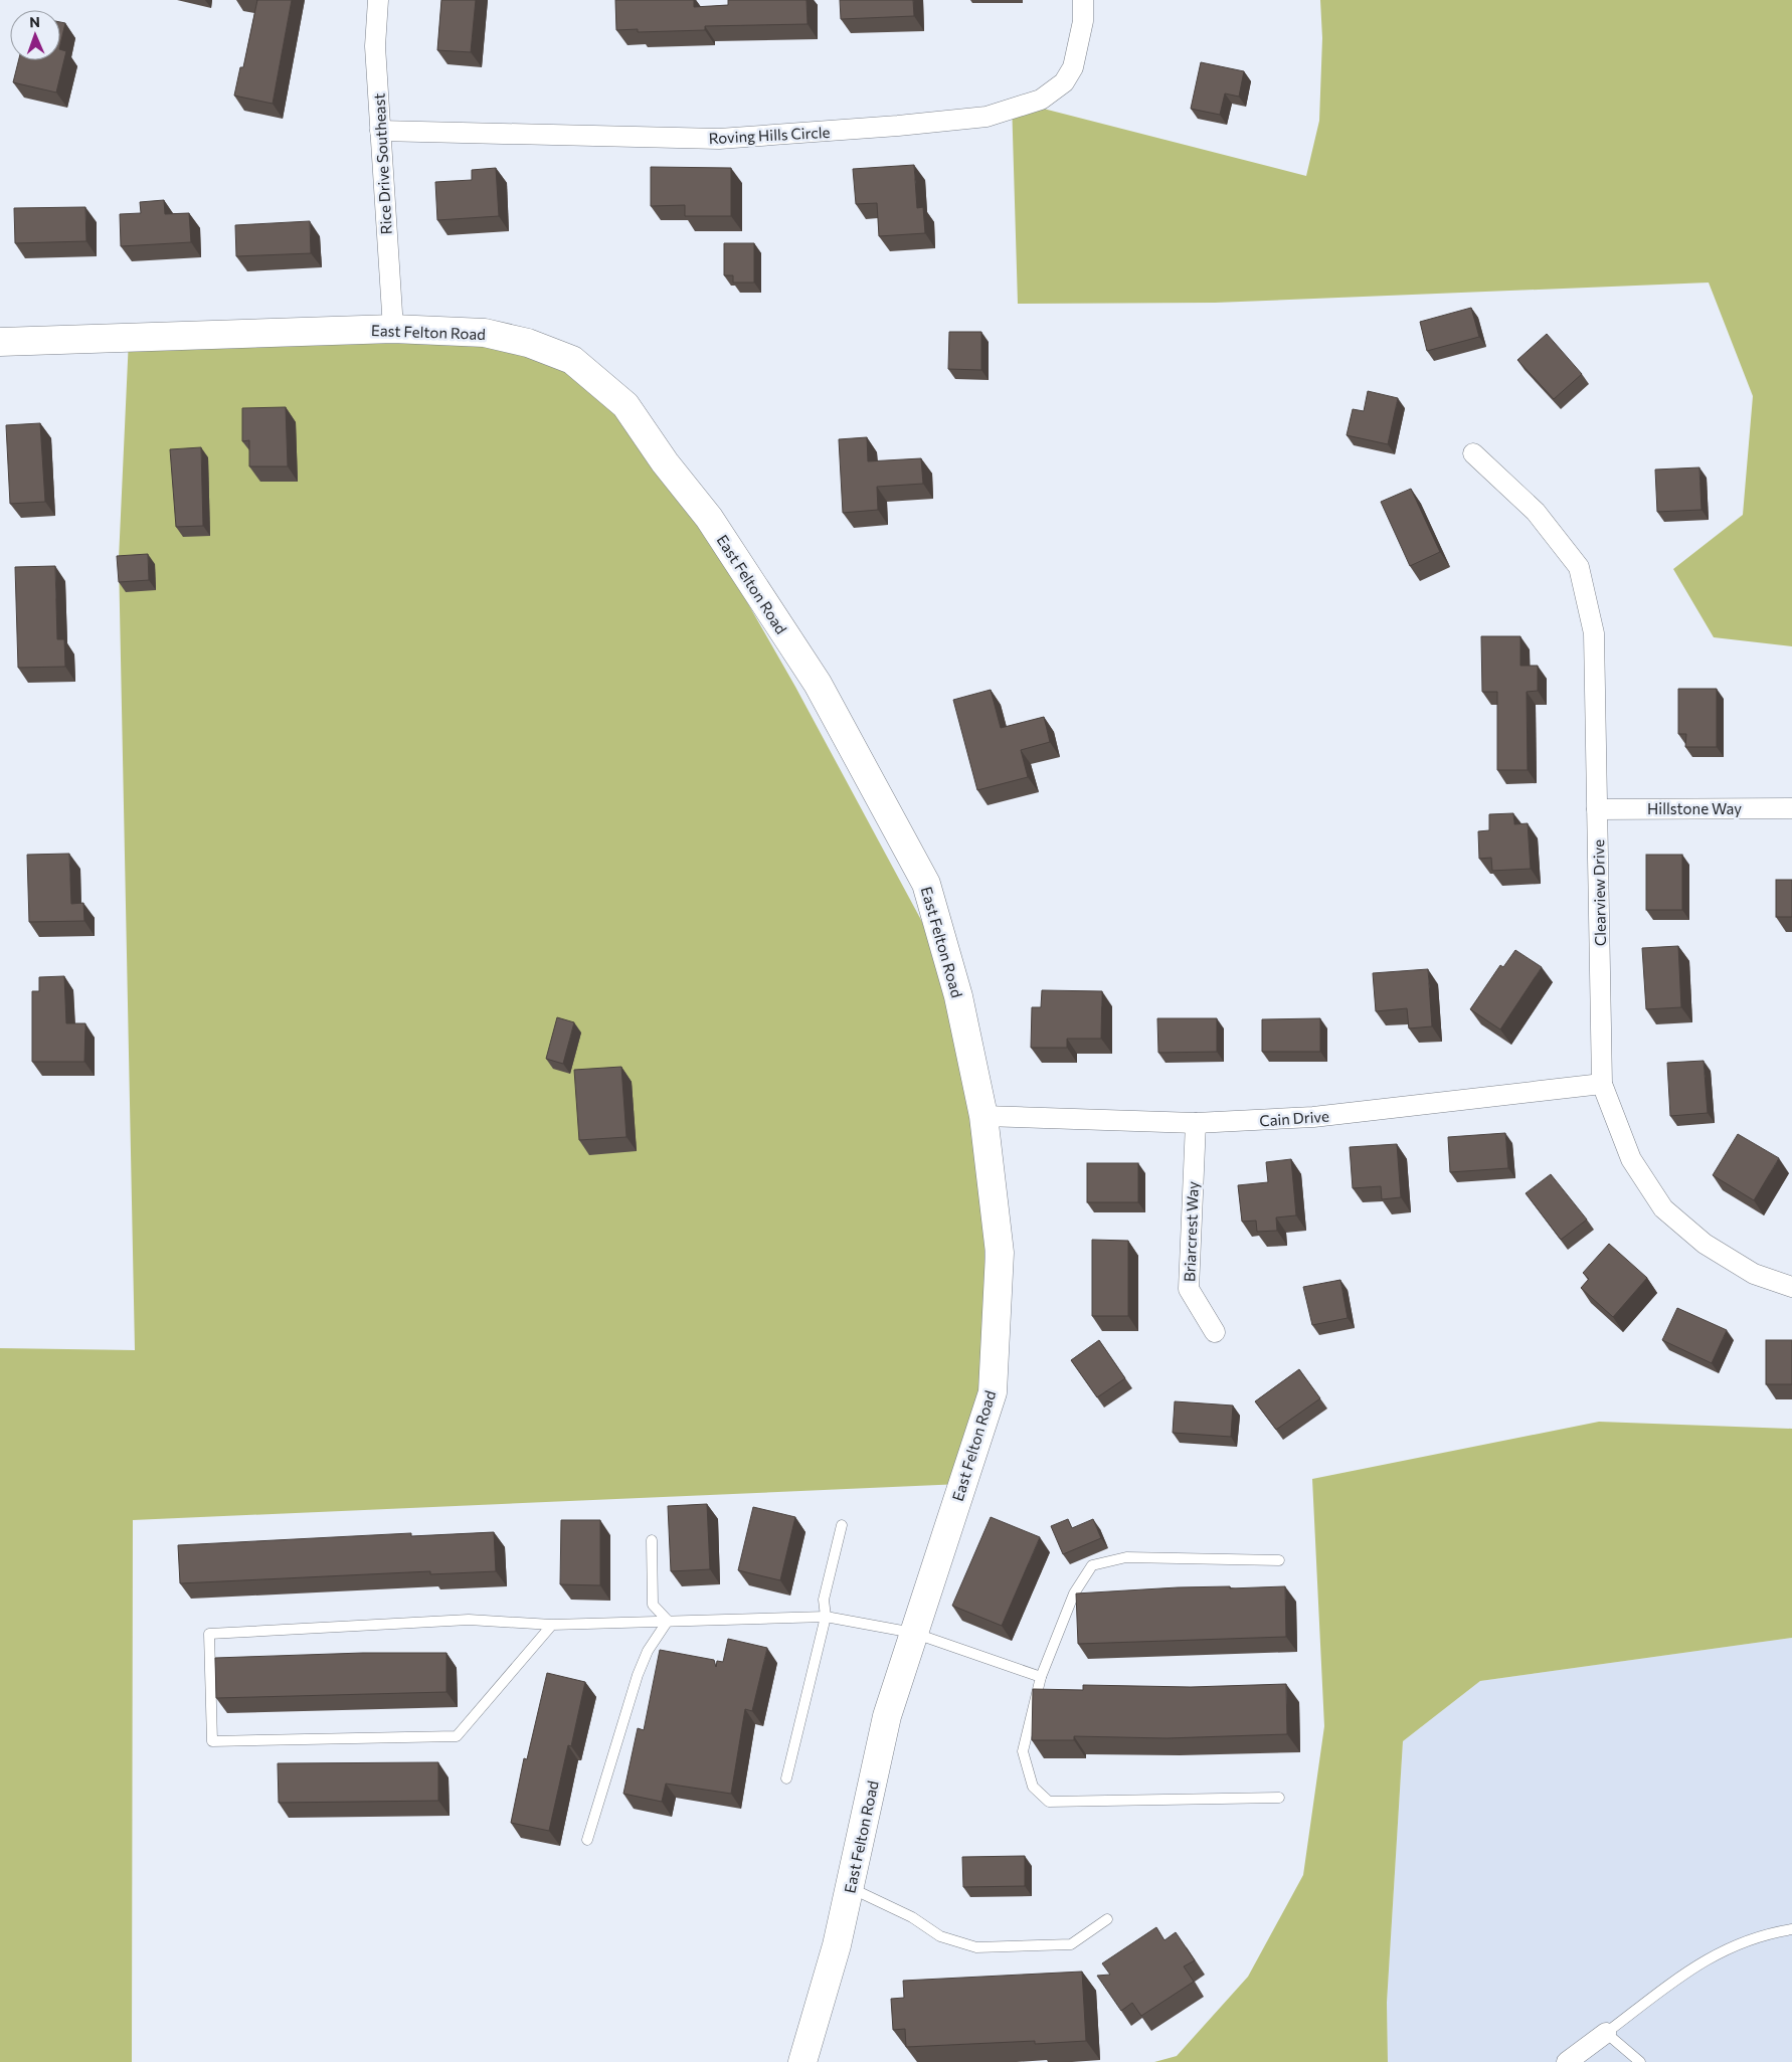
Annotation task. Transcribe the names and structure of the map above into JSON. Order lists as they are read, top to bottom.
{
  "streets": {
    "street": [
      "Roving Hills Circle",
      "Rice Drive Southeast",
      "East Felton Road",
      "Hillstone Way",
      "Clearview Drive",
      "Cain Drive",
      "Briarcrest Way"
    ]
  },
  "crossings": [
    ["Roving Hills Circle", "Rice Drive Southeast"],
    ["Rice Drive Southeast", "East Felton Road"],
    ["East Felton Road", "Cain Drive"],
    ["Hillstone Way", "Clearview Drive"],
    ["Clearview Drive", "Cain Drive"],
    ["Cain Drive", "Briarcrest Way"]
  ],
  "north": "top"
}
